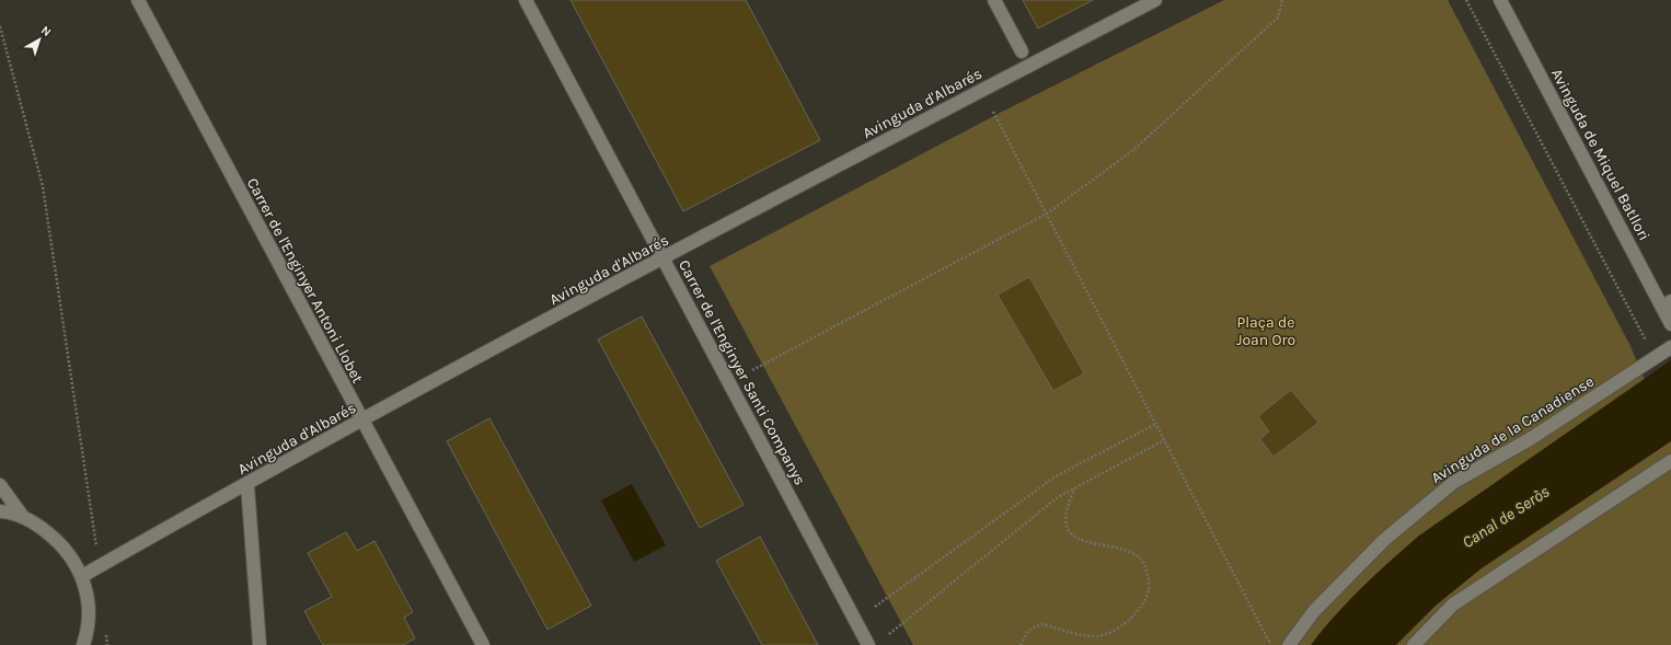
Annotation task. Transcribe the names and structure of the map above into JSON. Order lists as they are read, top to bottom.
{
  "streets": {
    "street": [
      "Avinguda d'Albarés",
      "Avinguda de Miquel Batllori",
      "Carrer de l'Enginyer Antoni Llobet",
      "Carrer de l'Enginyer Santi Companys",
      "Avinguda de la Canadiense"
    ]
  },
  "crossings": [
    ["Avinguda d'Albarés", "Carrer de l'Enginyer Antoni Llobet"],
    ["Avinguda d'Albarés", "Carrer de l'Enginyer Santi Companys"]
  ],
  "water": ["Canal de Seròs"],
  "parks": ["Plaça de Joan Oro"],
  "north": "top right"
}
